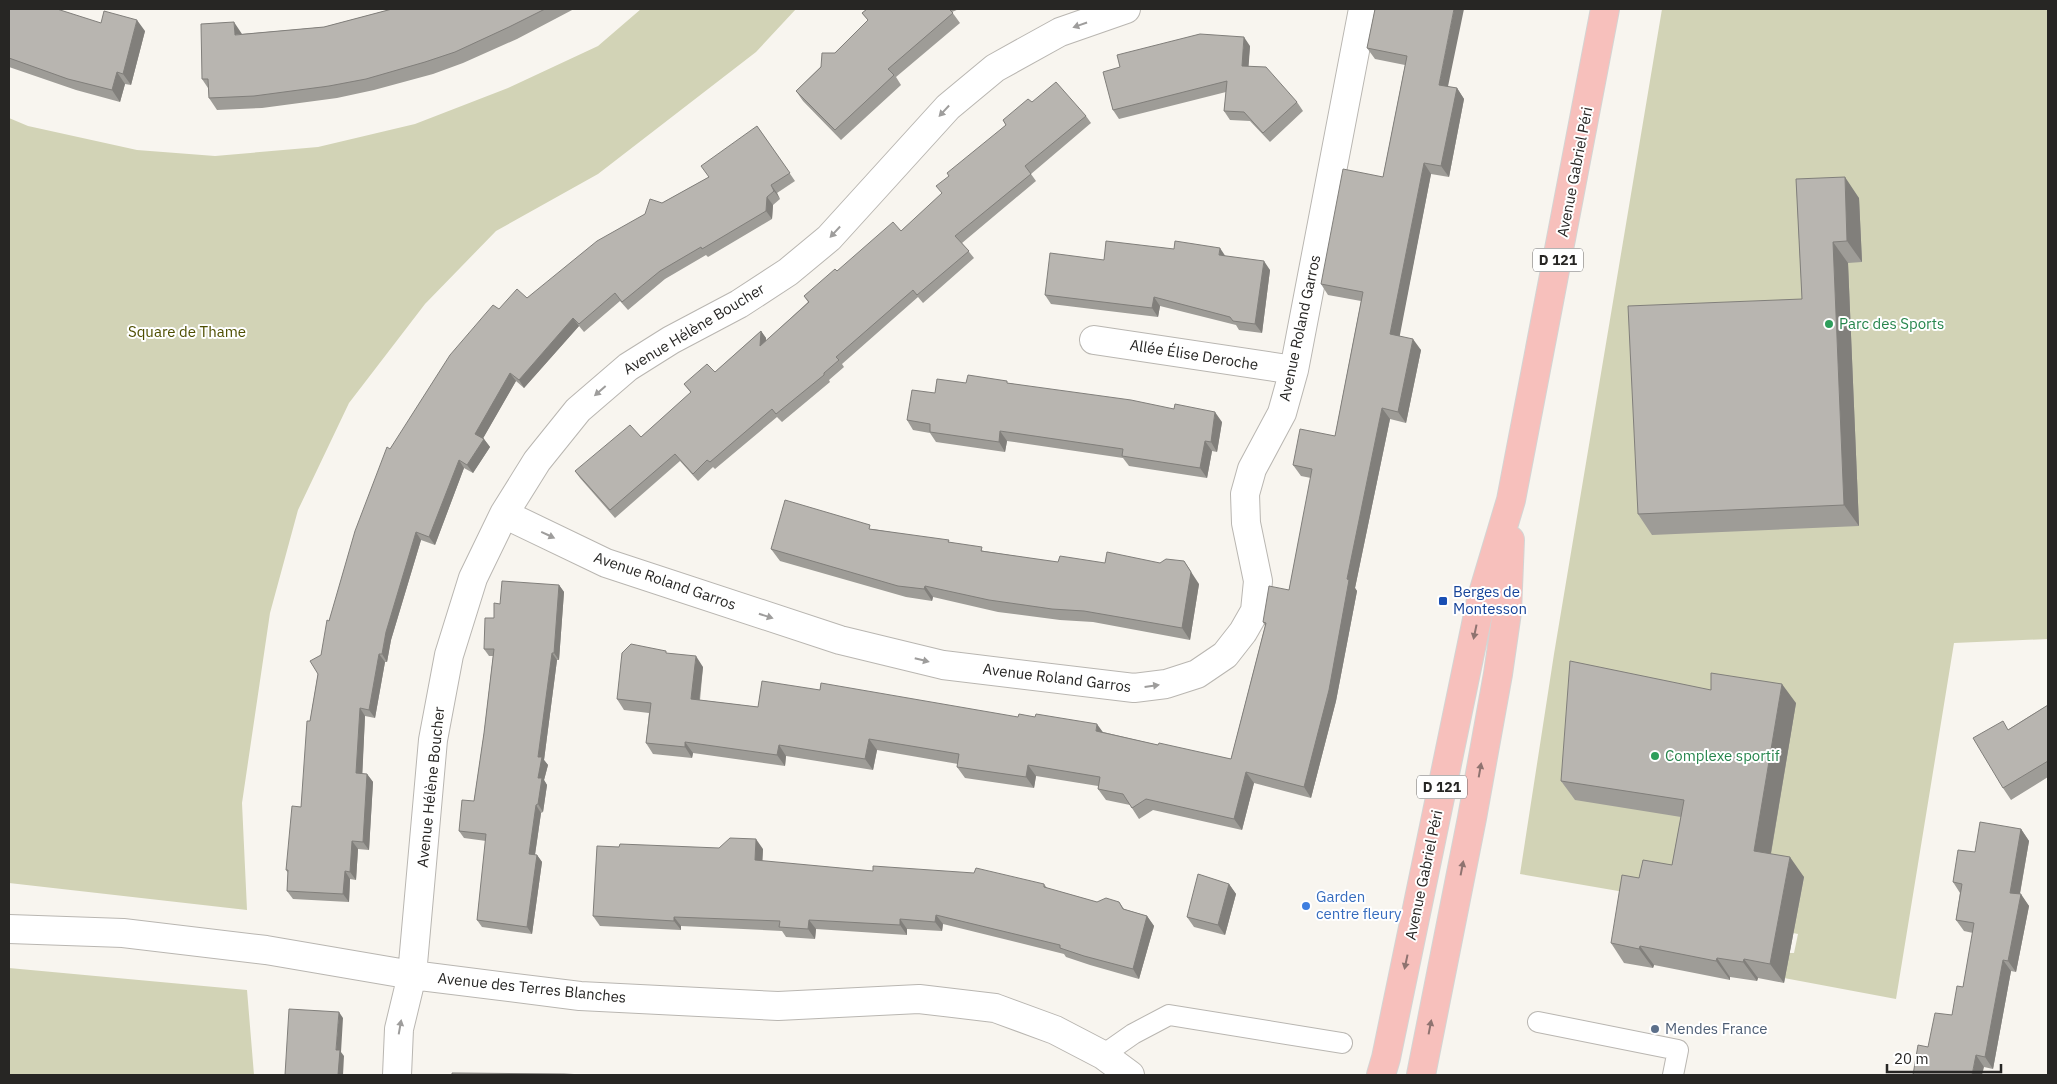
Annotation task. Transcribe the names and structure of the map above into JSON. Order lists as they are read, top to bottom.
{
  "streets": {
    "main road": ["Avenue Gabriel Péri", "D 121"],
    "street": [
      "Avenue Roland Garros",
      "Avenue Hélène Boucher",
      "Allée Élise Deroche",
      "Avenue des Terres Blanches"
    ]
  },
  "crossings": [
    ["Avenue Roland Garros", "Avenue Hélène Boucher"],
    ["Avenue Roland Garros", "Allée Élise Deroche"],
    ["Avenue Hélène Boucher", "Avenue des Terres Blanches"]
  ],
  "parks": ["Square de Thame"],
  "places": {
    "other": [
      "Parc des Sports",
      "Complexe sportif",
      "Garden centre fleury",
      "Mendes France"
    ],
    "transit": ["Berges de Montesson"]
  },
  "scale_bar": "20 m"
}
